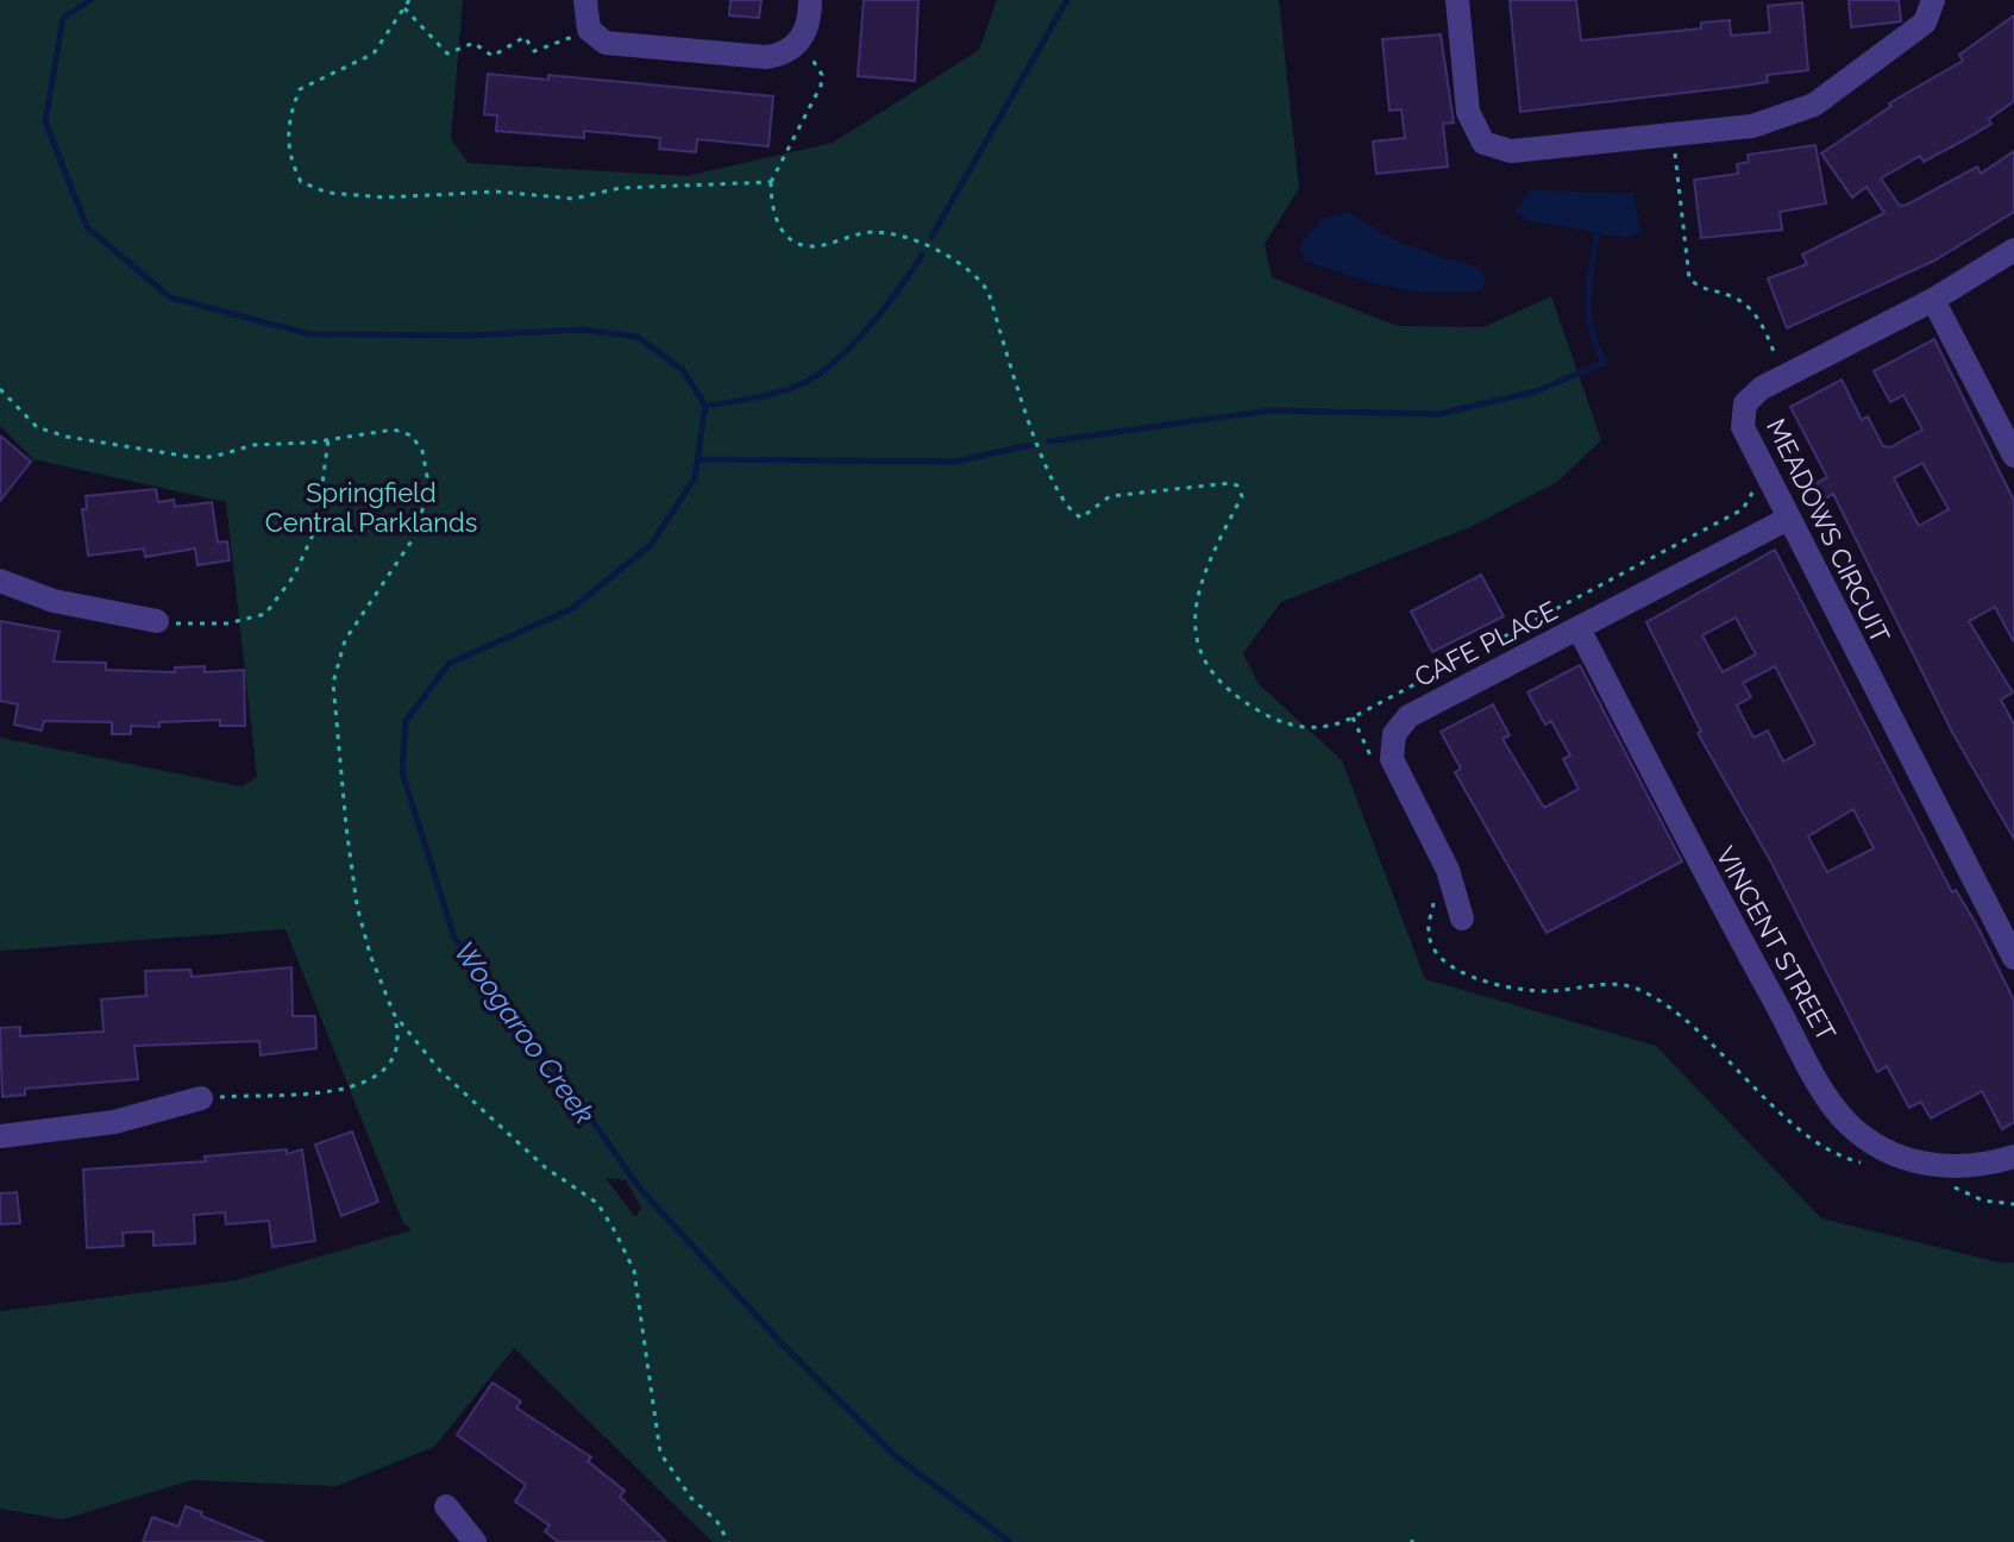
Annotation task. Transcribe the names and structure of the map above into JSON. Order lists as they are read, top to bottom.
{
  "streets": {
    "street": ["MEADOWS CIRCUIT", "CAFE PLACE", "VINCENT STREET"]
  },
  "crossings": [
    ["MEADOWS CIRCUIT", "CAFE PLACE"],
    ["CAFE PLACE", "VINCENT STREET"]
  ],
  "water": ["Woogaroo Creek"],
  "parks": ["Springfield Central Parklands"]
}
